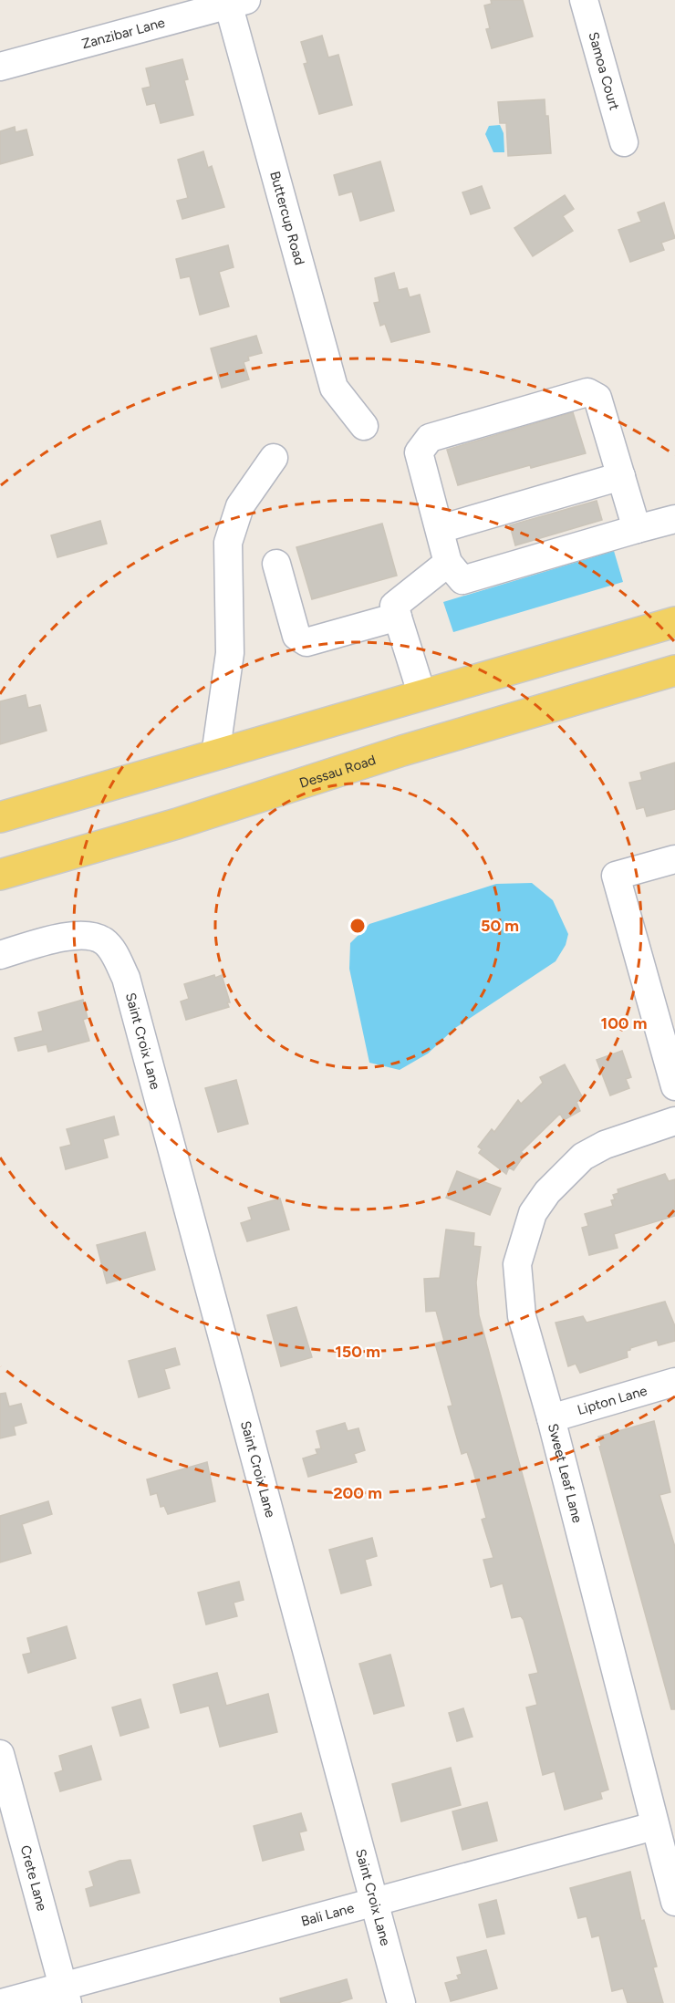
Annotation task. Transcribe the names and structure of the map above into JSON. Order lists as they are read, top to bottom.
{
  "streets": {
    "main road": ["Dessau Road"],
    "street": [
      "Zanzibar Lane",
      "Samoa Court",
      "Buttercup Road",
      "Saint Croix Lane",
      "Lipton Lane",
      "Sweet Leaf Lane",
      "Crete Lane",
      "Bali Lane"
    ]
  },
  "crossings": [
    ["Zanzibar Lane", "Buttercup Road"],
    ["Saint Croix Lane", "Bali Lane"],
    ["Lipton Lane", "Sweet Leaf Lane"],
    ["Sweet Leaf Lane", "Bali Lane"],
    ["Crete Lane", "Bali Lane"]
  ],
  "rings": [
    "50 m",
    "100 m",
    "150 m",
    "200 m"
  ]
}
